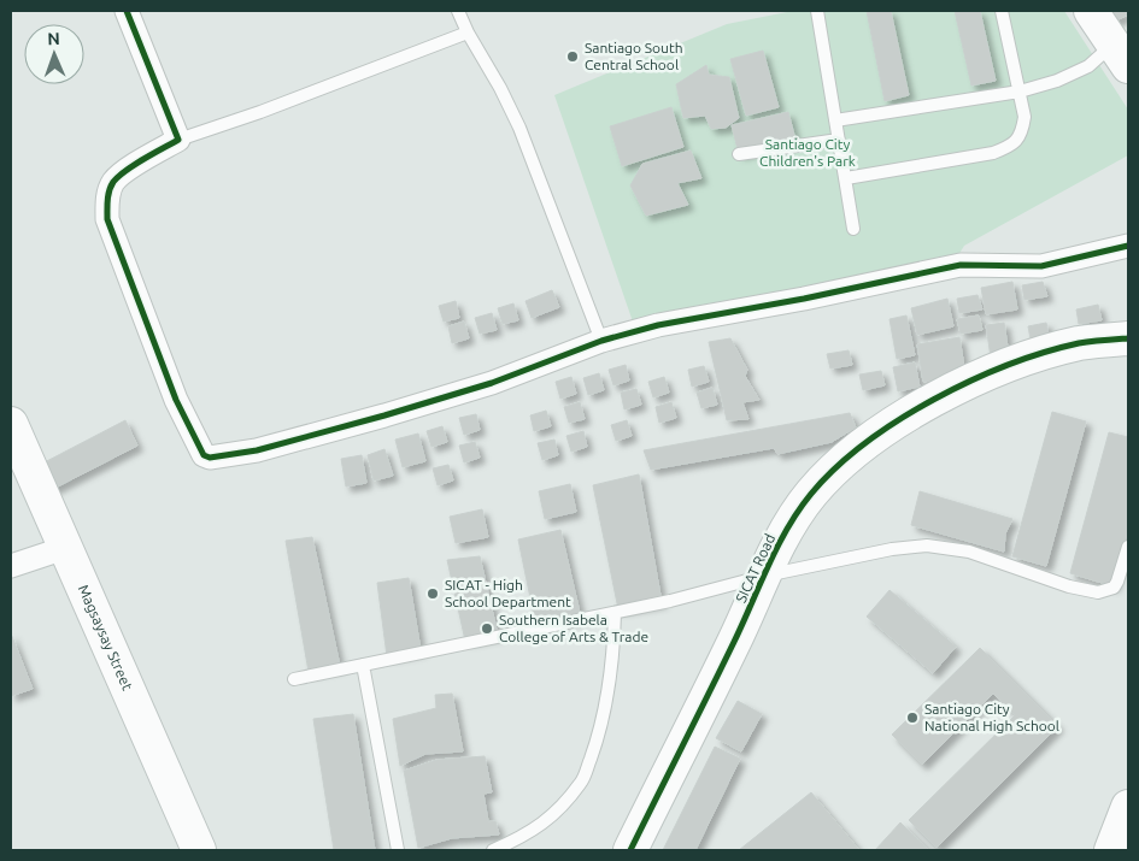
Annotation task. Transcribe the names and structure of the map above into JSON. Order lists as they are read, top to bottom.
{
  "streets": {
    "street": ["SICAT Road", "Magsaysay Street"]
  },
  "parks": ["Santiago City Children's Park"],
  "places": [
    "Santiago South Central School",
    "SICAT - High School Department",
    "Southern Isabela College of Arts & Trade",
    "Santiago City National High School"
  ],
  "north": "top"
}
